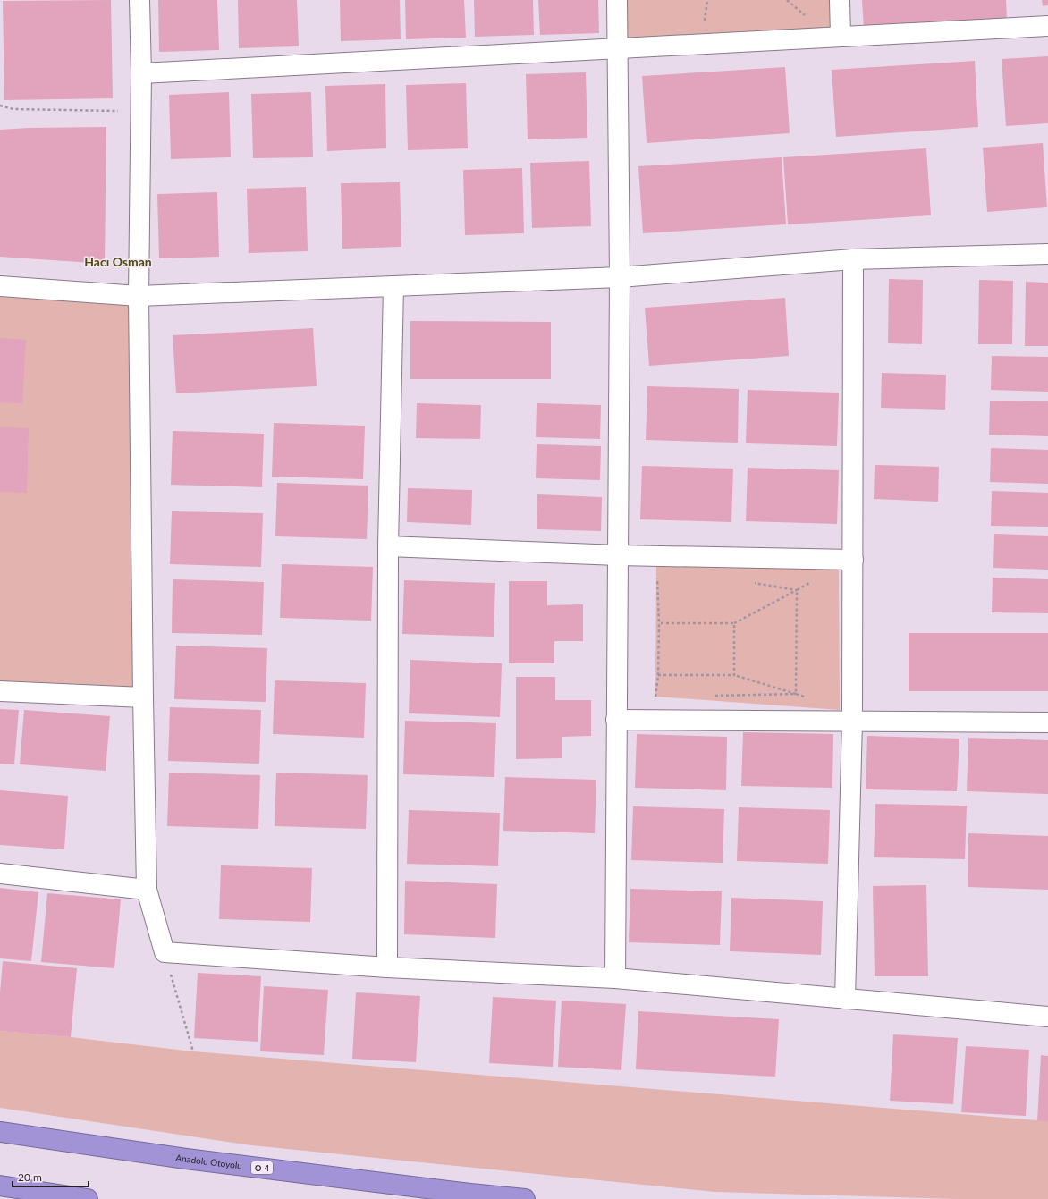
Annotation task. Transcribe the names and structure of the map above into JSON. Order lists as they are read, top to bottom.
{
  "streets": {
    "highway": ["Anadolu Otoyolu", "O-4"]
  },
  "districts": ["Hacı Osman"],
  "scale_bar": "20 m"
}
